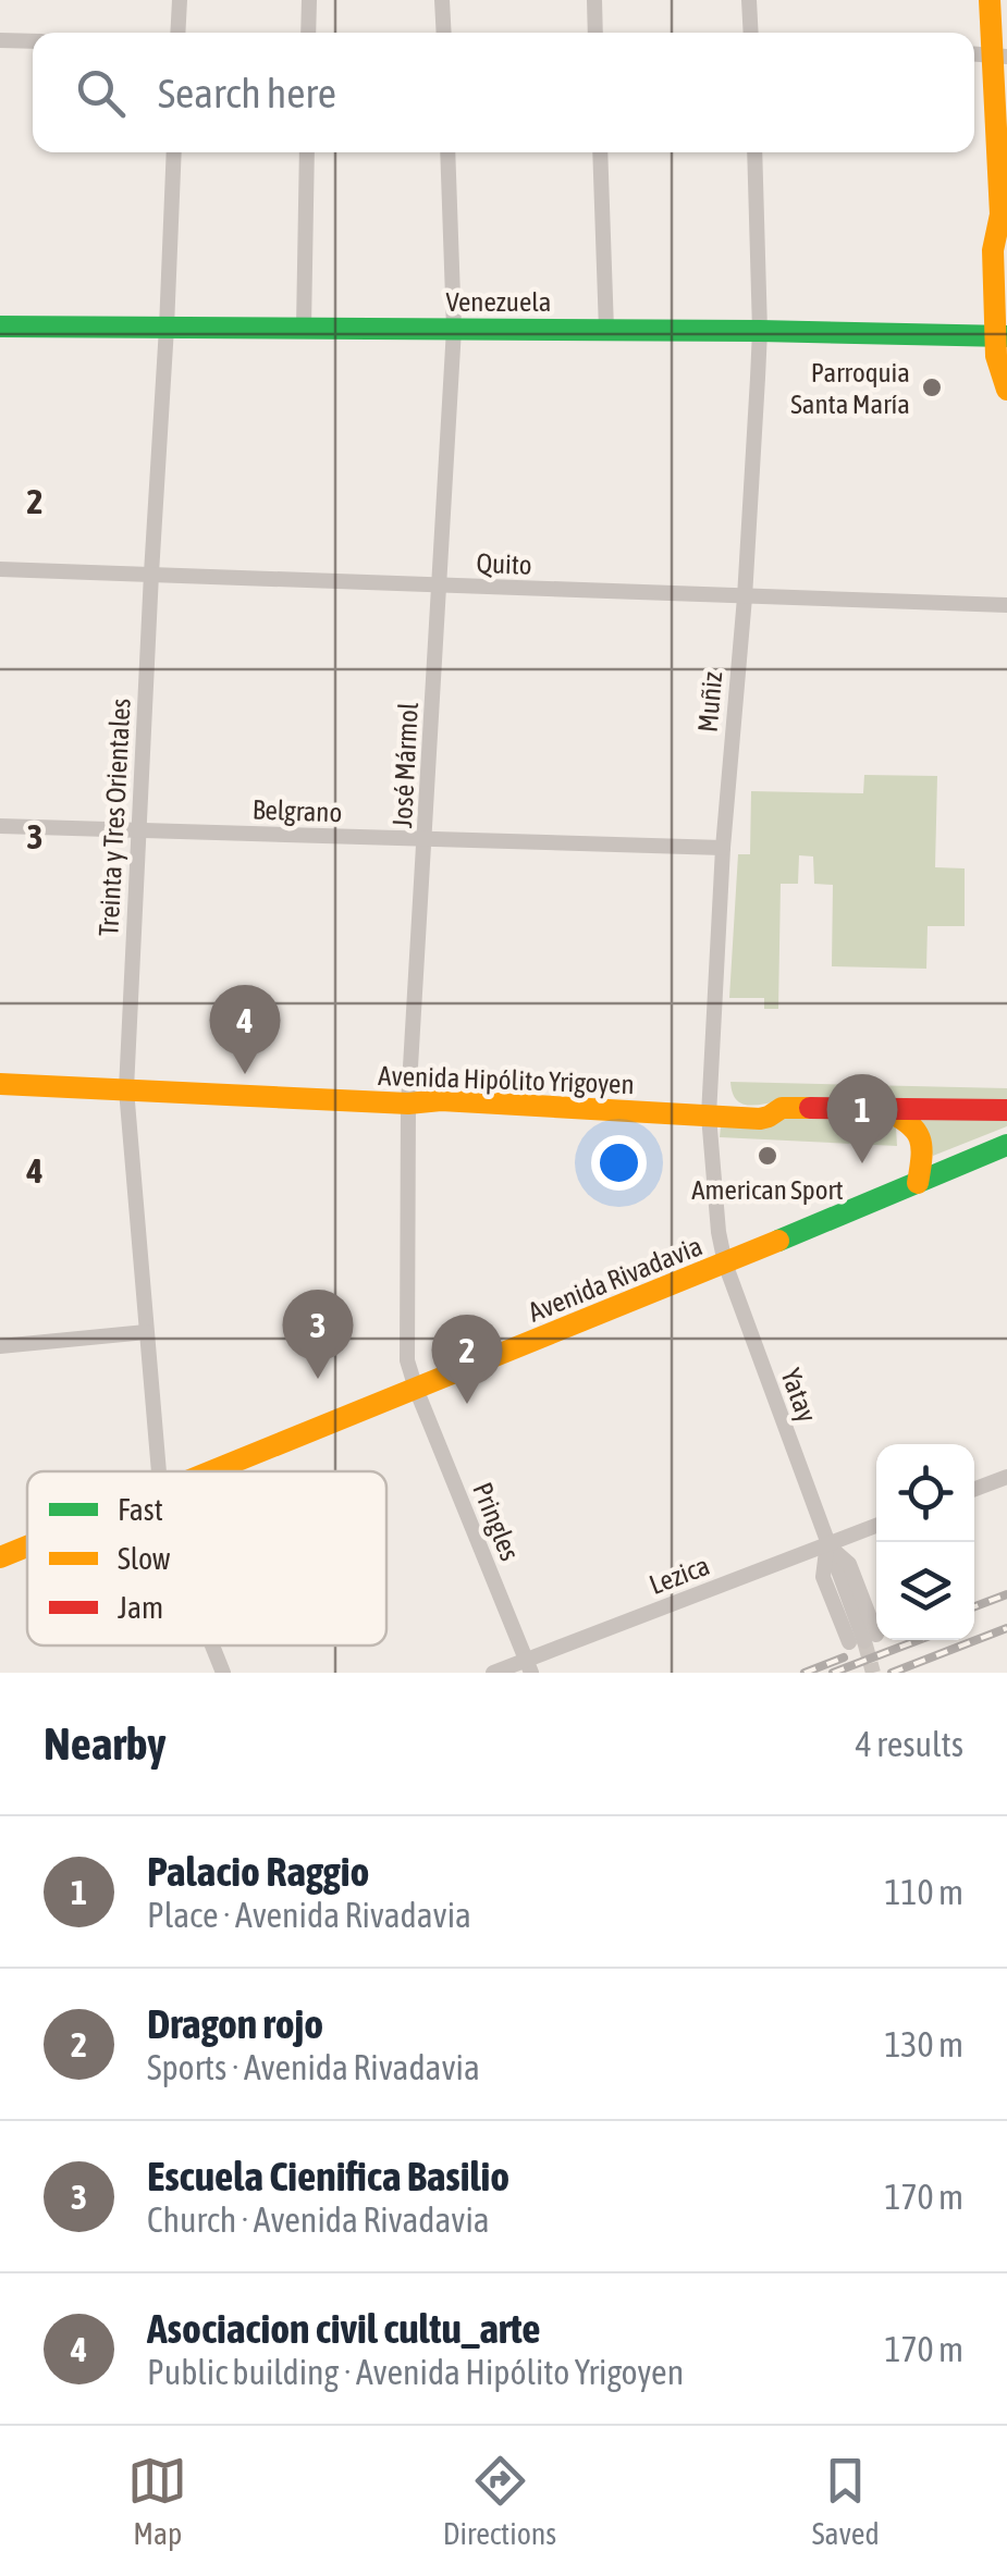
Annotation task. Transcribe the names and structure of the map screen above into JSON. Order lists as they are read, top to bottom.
{
  "streets": {
    "main road": ["Venezuela", "Avenida Hipólito Yrigoyen", "Avenida Rivadavia"],
    "street": [
      "Quito",
      "Muñiz",
      "José Mármol",
      "Belgrano",
      "Treinta y Tres Orientales",
      "Yatay",
      "Pringles",
      "Lezica"
    ]
  },
  "crossings": [
    ["Venezuela", "Muñiz"],
    ["Venezuela", "José Mármol"],
    ["Venezuela", "Treinta y Tres Orientales"],
    ["Quito", "Muñiz"],
    ["Quito", "José Mármol"],
    ["Quito", "Treinta y Tres Orientales"],
    ["Muñiz", "Belgrano"],
    ["Muñiz", "Avenida Hipólito Yrigoyen"],
    ["Muñiz", "Avenida Rivadavia"],
    ["Muñiz", "Yatay"],
    ["José Mármol", "Belgrano"],
    ["José Mármol", "Avenida Hipólito Yrigoyen"],
    ["José Mármol", "Avenida Rivadavia"],
    ["José Mármol", "Pringles"],
    ["Belgrano", "Treinta y Tres Orientales"],
    ["Treinta y Tres Orientales", "Avenida Hipólito Yrigoyen"],
    ["Avenida Rivadavia", "Yatay"],
    ["Avenida Rivadavia", "Pringles"],
    ["Yatay", "Lezica"],
    ["Pringles", "Lezica"]
  ],
  "places": ["Parroquia Santa María", "American Sport"],
  "legend": ["Fast", "Slow", "Jam"],
  "page": {
    "search": "Search here",
    "pins": [
      "4",
      "1",
      "3",
      "2"
    ],
    "heading": ["Nearby", "4 results"],
    "list": [
      {
        "mark": "1",
        "name": "Palacio Raggio",
        "note": "Place · Avenida Rivadavia",
        "value": "110 m"
      },
      {
        "mark": "2",
        "name": "Dragon rojo",
        "note": "Sports · Avenida Rivadavia",
        "value": "130 m"
      },
      {
        "mark": "3",
        "name": "Escuela Cienifica Basilio",
        "note": "Church · Avenida Rivadavia",
        "value": "170 m"
      },
      {
        "mark": "4",
        "name": "Asociacion civil cultu_arte",
        "note": "Public building · Avenida Hipólito Yrigoyen",
        "value": "170 m"
      }
    ],
    "nav": ["Map", "Directions", "Saved"]
  },
  "grid": {
    "rows": ["2", "3", "4"]
  }
}
